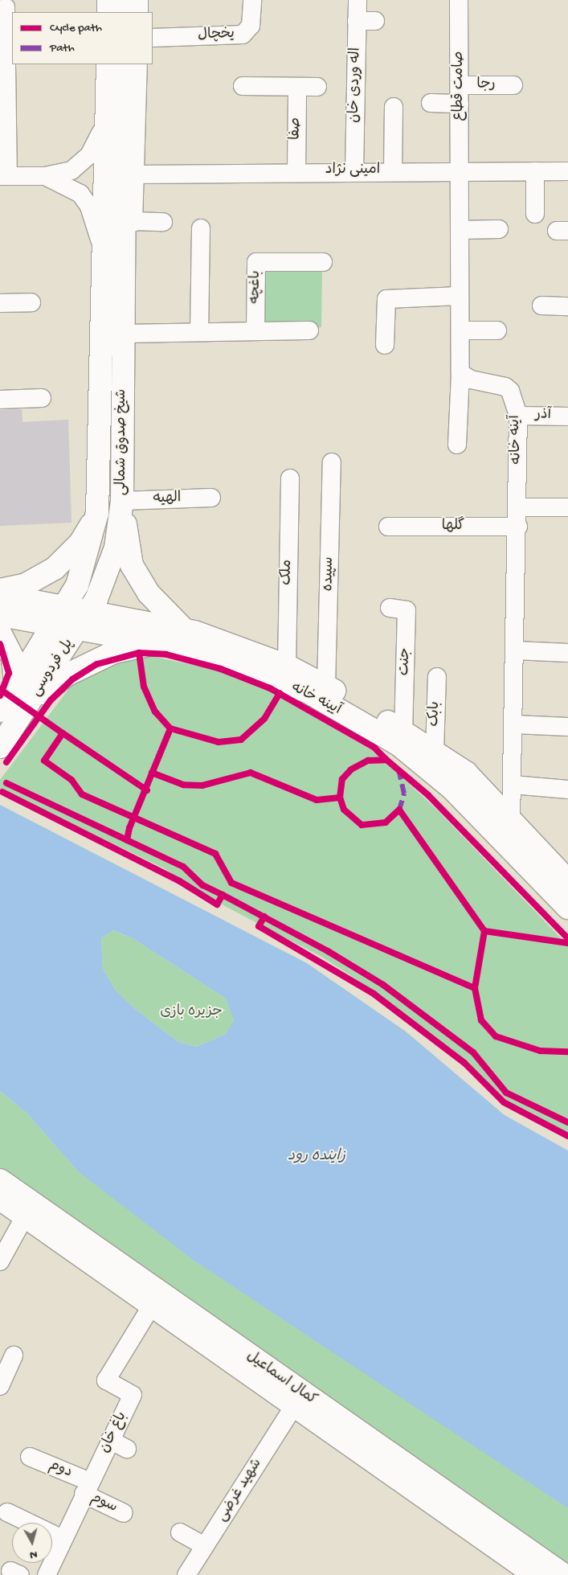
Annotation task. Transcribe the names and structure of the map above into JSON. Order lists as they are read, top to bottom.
{
  "streets": {
    "main road": [
      "شیخ صدوق شمالی",
      "پل فردوسی",
      "آیینه خانه",
      "کمال اسماعیل"
    ],
    "street": [
      "یخچال",
      "اله وردی خان",
      "رجا",
      "صامت قطاع",
      "صفا",
      "امینی نژاد",
      "باغچه",
      "آذر",
      "آینه خانه",
      "الهیه",
      "گلها",
      "ملک",
      "سپیده",
      "جنت",
      "بابک",
      "باغ خان",
      "دوم",
      "شهید غرضی",
      "سوم"
    ]
  },
  "crossings": [
    ["اله وردی خان", "امینی نژاد"],
    ["رجا", "صامت قطاع"],
    ["صامت قطاع", "امینی نژاد"],
    ["صفا", "امینی نژاد"],
    ["امینی نژاد", "شیخ صدوق شمالی"],
    ["آذر", "آینه خانه"],
    ["آینه خانه", "گلها"],
    ["آینه خانه", "آیینه خانه"],
    ["شیخ صدوق شمالی", "الهیه"],
    ["شیخ صدوق شمالی", "پل فردوسی"],
    ["شیخ صدوق شمالی", "آیینه خانه"],
    ["ملک", "آیینه خانه"],
    ["سپیده", "آیینه خانه"],
    ["جنت", "آیینه خانه"],
    ["پل فردوسی", "آیینه خانه"],
    ["آیینه خانه", "بابک"],
    ["کمال اسماعیل", "باغ خان"],
    ["کمال اسماعیل", "شهید غرضی"],
    ["باغ خان", "دوم"],
    ["باغ خان", "سوم"],
    ["دوم", "سوم"]
  ],
  "water": ["زاینده رود"],
  "parks": ["جزیره بازی"],
  "legend": ["Cycle path", "Path"],
  "north": "bottom"
}
